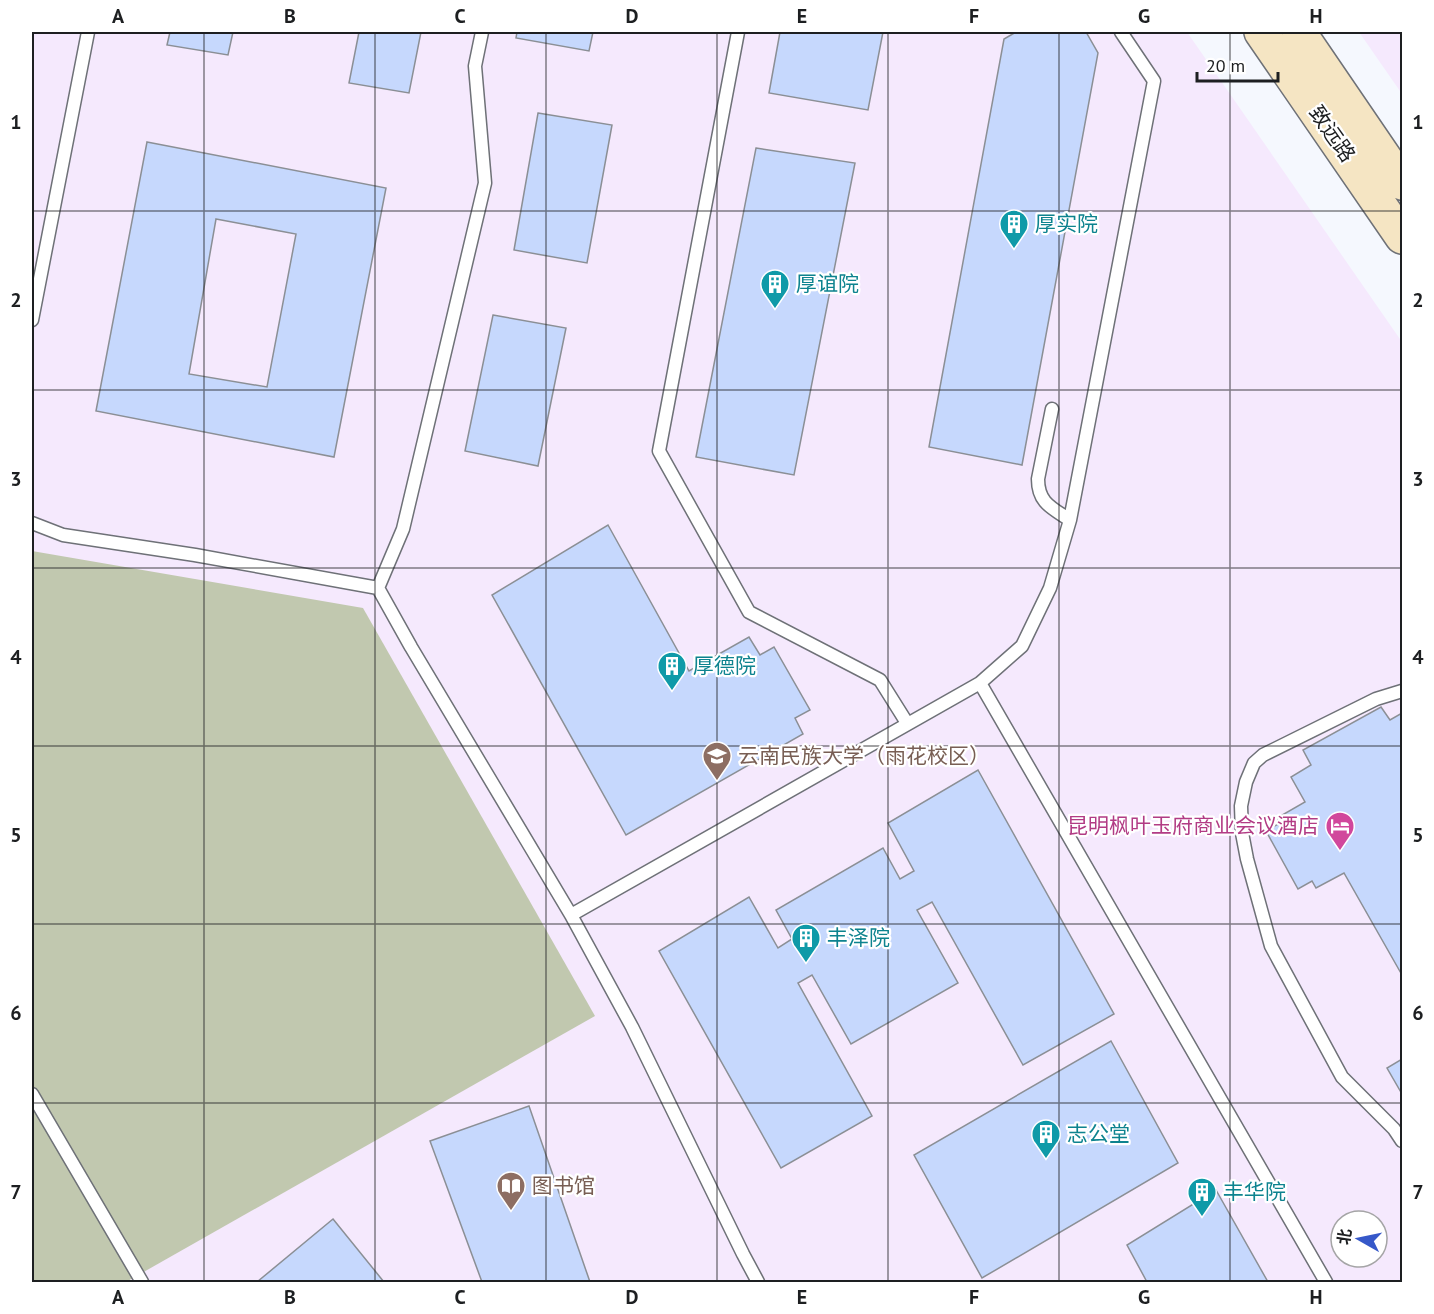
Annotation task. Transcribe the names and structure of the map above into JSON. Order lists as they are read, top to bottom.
{
  "streets": {
    "main road": ["致远路"]
  },
  "places": {
    "building": [
      "厚实院",
      "厚谊院",
      "厚德院",
      "丰泽院",
      "志公堂",
      "丰华院"
    ],
    "school or university": ["云南民族大学（雨花校区）"],
    "hotel": ["昆明枫叶玉府商业会议酒店"],
    "library": ["图书馆"]
  },
  "scale_bar": "20 m",
  "north": "left",
  "grid": {
    "columns": [
      "A",
      "B",
      "C",
      "D",
      "E",
      "F",
      "G",
      "H"
    ],
    "rows": [
      "1",
      "2",
      "3",
      "4",
      "5",
      "6",
      "7"
    ]
  }
}
